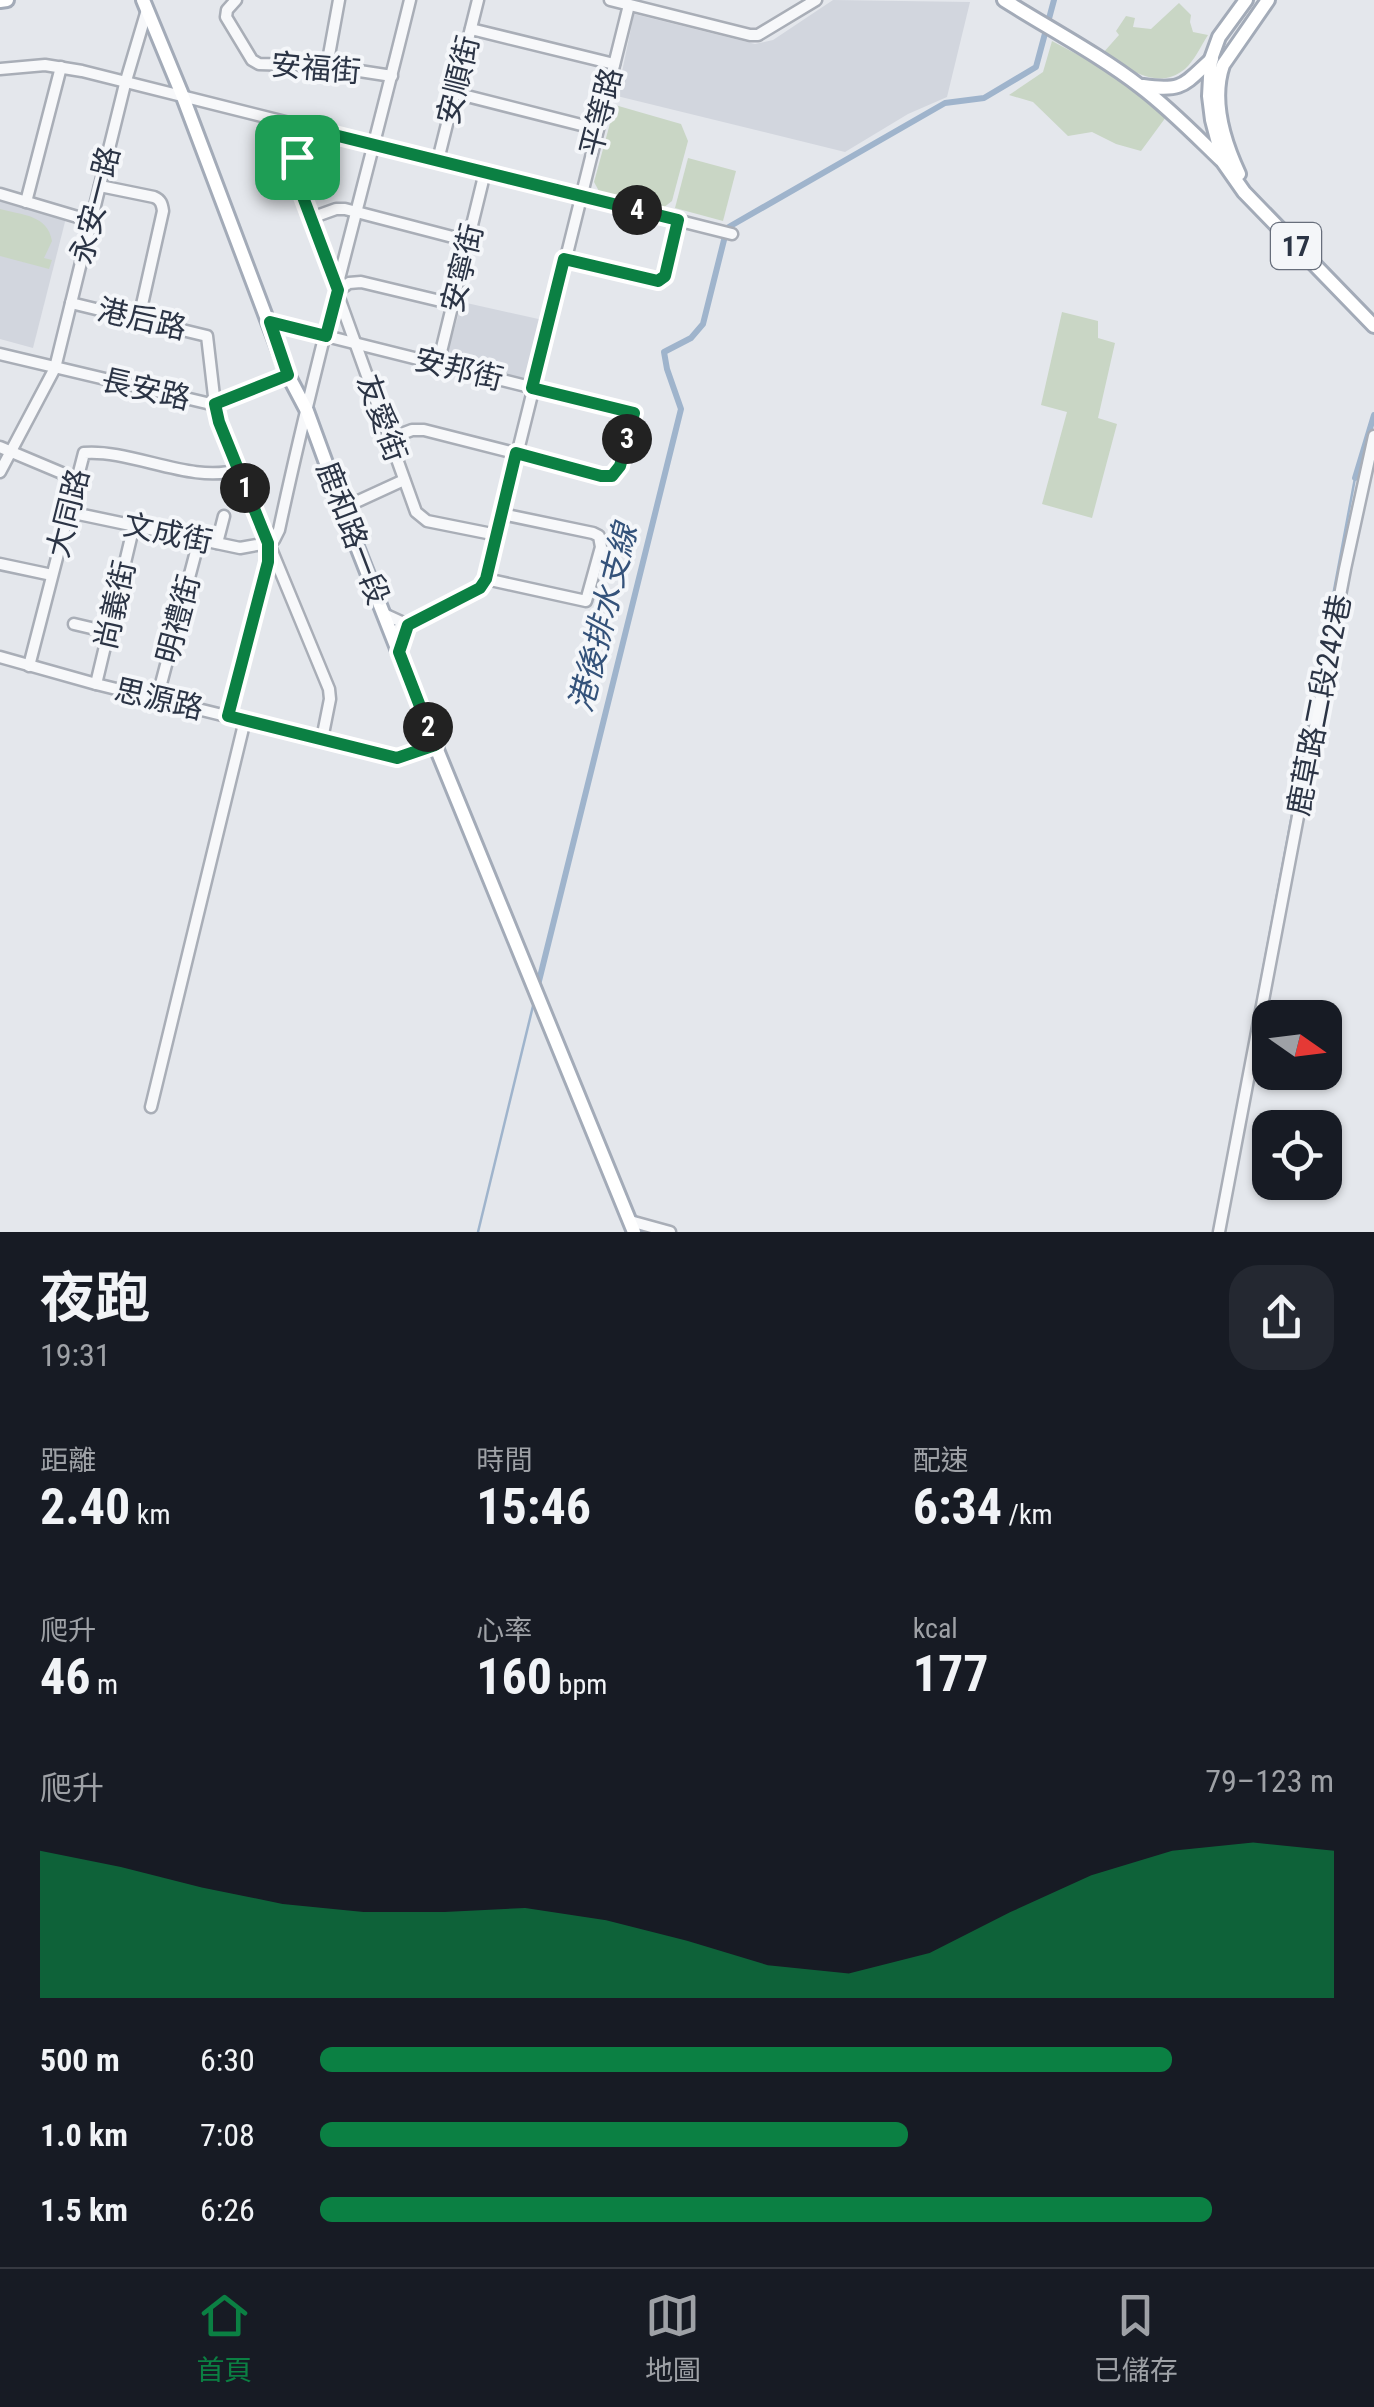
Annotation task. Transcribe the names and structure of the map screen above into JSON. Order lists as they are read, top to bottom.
{
  "streets": {
    "main road": ["17", "鹿和路一段"],
    "street": [
      "安福街",
      "安順街",
      "平等路",
      "永安一路",
      "安寧街",
      "港后路",
      "安邦街",
      "長安路",
      "友愛街",
      "大同路",
      "文成街",
      "尚義街",
      "明禮街",
      "思源路",
      "鹿草路二段242巷"
    ]
  },
  "crossings": [
    ["平等路", "安邦街"],
    ["平等路", "友愛街"],
    ["永安一路", "港后路"],
    ["永安一路", "長安路"],
    ["永安一路", "鹿和路一段"],
    ["安寧街", "安邦街"],
    ["港后路", "長安路"],
    ["港后路", "大同路"],
    ["港后路", "文成街"],
    ["港后路", "思源路"],
    ["安邦街", "友愛街"],
    ["安邦街", "鹿和路一段"],
    ["長安路", "鹿和路一段"],
    ["大同路", "文成街"],
    ["大同路", "思源路"],
    ["文成街", "尚義街"],
    ["文成街", "明禮街"],
    ["鹿和路一段", "思源路"],
    ["尚義街", "思源路"],
    ["明禮街", "思源路"]
  ],
  "water": ["港後排水支線"],
  "north": "right",
  "page": {
    "pins": [
      "4",
      "3",
      "1",
      "2"
    ],
    "heading": ["夜跑", "19:31"],
    "stats": [
      ["距離", "2.40 km"],
      ["時間", "15:46"],
      ["配速", "6:34 /km"],
      ["爬升", "46 m"],
      ["心率", "160 bpm"],
      ["kcal", "177"]
    ],
    "chart": ["爬升", "79–123 m"],
    "list": [
      {
        "name": "500 m",
        "note": "6:30"
      },
      {
        "name": "1.0 km",
        "note": "7:08"
      },
      {
        "name": "1.5 km",
        "note": "6:26"
      }
    ],
    "tabs": ["首頁", "地圖", "已儲存"]
  }
}
